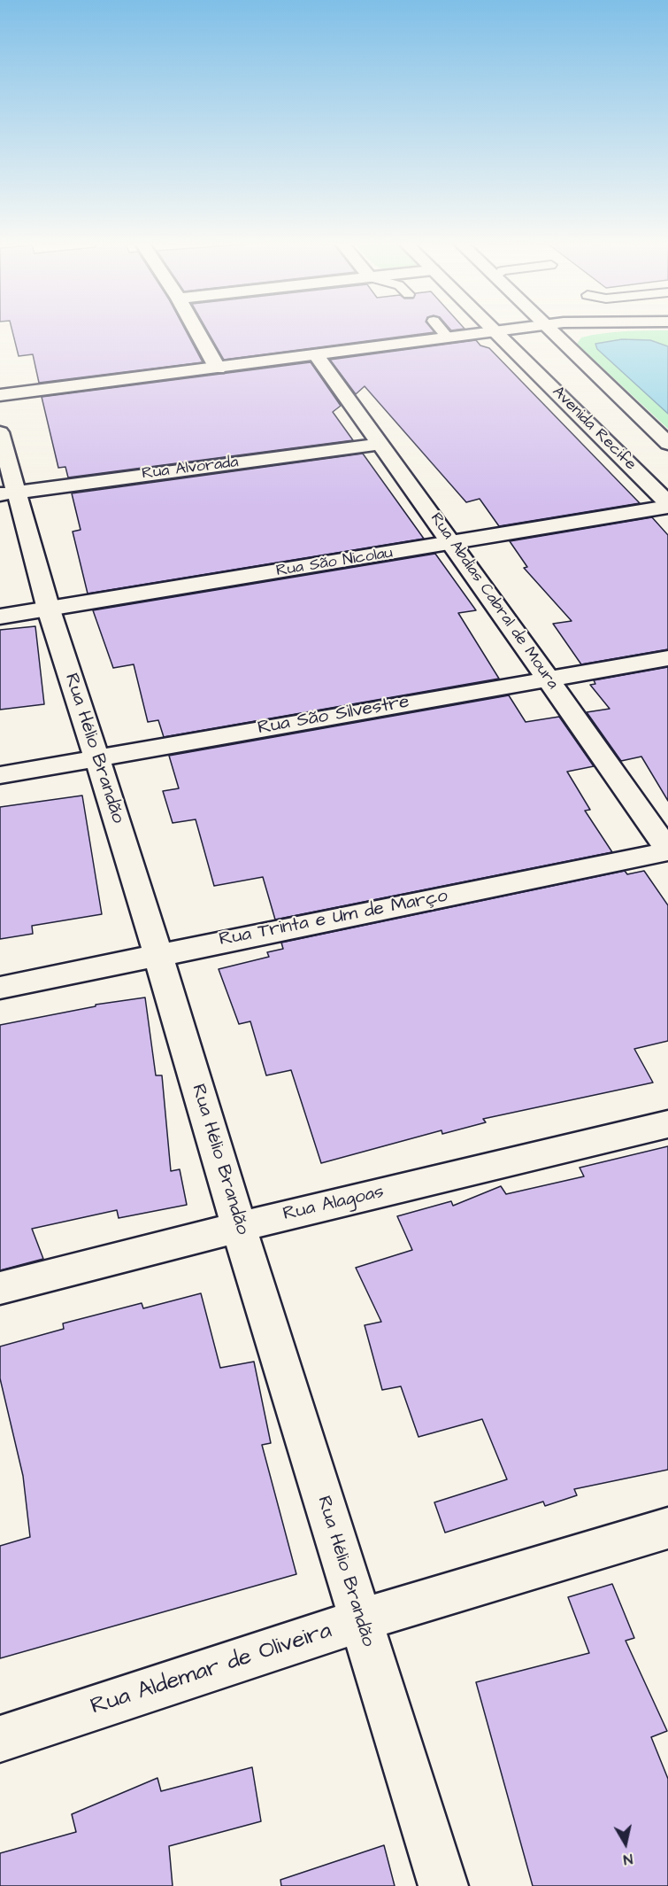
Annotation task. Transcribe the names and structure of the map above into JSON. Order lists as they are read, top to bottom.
{
  "streets": {
    "street": [
      "Avenida Recife",
      "Rua Alvorada",
      "Rua São Nicolau",
      "Rua Abdias Cabral de Moura",
      "Rua São Silvestre",
      "Rua Hélio Brandão",
      "Rua Trinta e Um de Março",
      "Rua Alagoas",
      "Rua Aldemar de Oliveira"
    ]
  },
  "crossings": [
    ["Avenida Recife", "Rua São Nicolau"],
    ["Rua Alvorada", "Rua Abdias Cabral de Moura"],
    ["Rua Alvorada", "Rua Hélio Brandão"],
    ["Rua São Nicolau", "Rua Abdias Cabral de Moura"],
    ["Rua São Nicolau", "Rua Hélio Brandão"],
    ["Rua Abdias Cabral de Moura", "Rua São Silvestre"],
    ["Rua Abdias Cabral de Moura", "Rua Trinta e Um de Março"],
    ["Rua São Silvestre", "Rua Hélio Brandão"],
    ["Rua Hélio Brandão", "Rua Trinta e Um de Março"],
    ["Rua Hélio Brandão", "Rua Alagoas"],
    ["Rua Hélio Brandão", "Rua Aldemar de Oliveira"]
  ],
  "north": "bottom"
}
